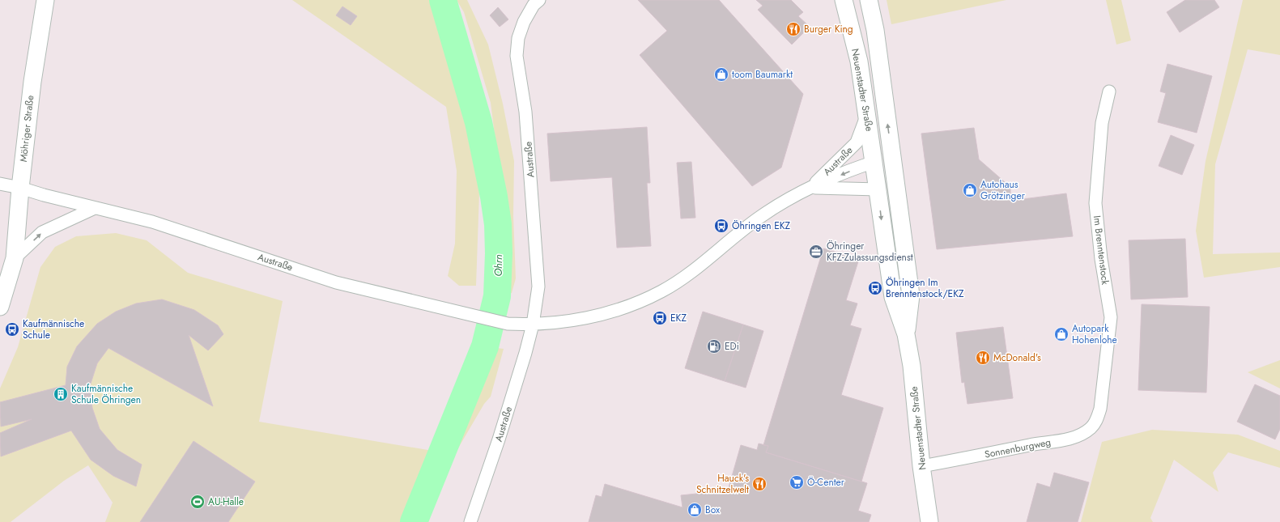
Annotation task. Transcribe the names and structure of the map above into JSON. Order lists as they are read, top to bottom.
{
  "streets": {
    "main road": ["Neuenstadter Straße", "Möhriger Straße"],
    "street": ["Austraße", "Im Brenntenstock", "Sonnenburgweg"]
  },
  "crossings": [
    ["Neuenstadter Straße", "Austraße"],
    ["Neuenstadter Straße", "Sonnenburgweg"],
    ["Möhriger Straße", "Austraße"],
    ["Im Brenntenstock", "Sonnenburgweg"]
  ],
  "water": ["Ohrn"],
  "places": {
    "restaurant": ["Burger King", "McDonald's", "Hauck's Schnitzelwelt"],
    "shop": [
      "toom Baumarkt",
      "Autohaus Grötzinger",
      "Autopark Hohenlohe",
      "Box"
    ],
    "bus stop": [
      "Öhringen EKZ",
      "Öhringen Im Brenntenstock/EKZ",
      "EKZ",
      "Kaufmännische Schule"
    ],
    "office": ["Öhringer KFZ-Zulassungsdienst"],
    "fuel station": ["EDi"],
    "building": ["Kaufmännische Schule Öhringen"],
    "supermarket": ["Ö-Center"],
    "sports": ["AU-Halle"]
  }
}
